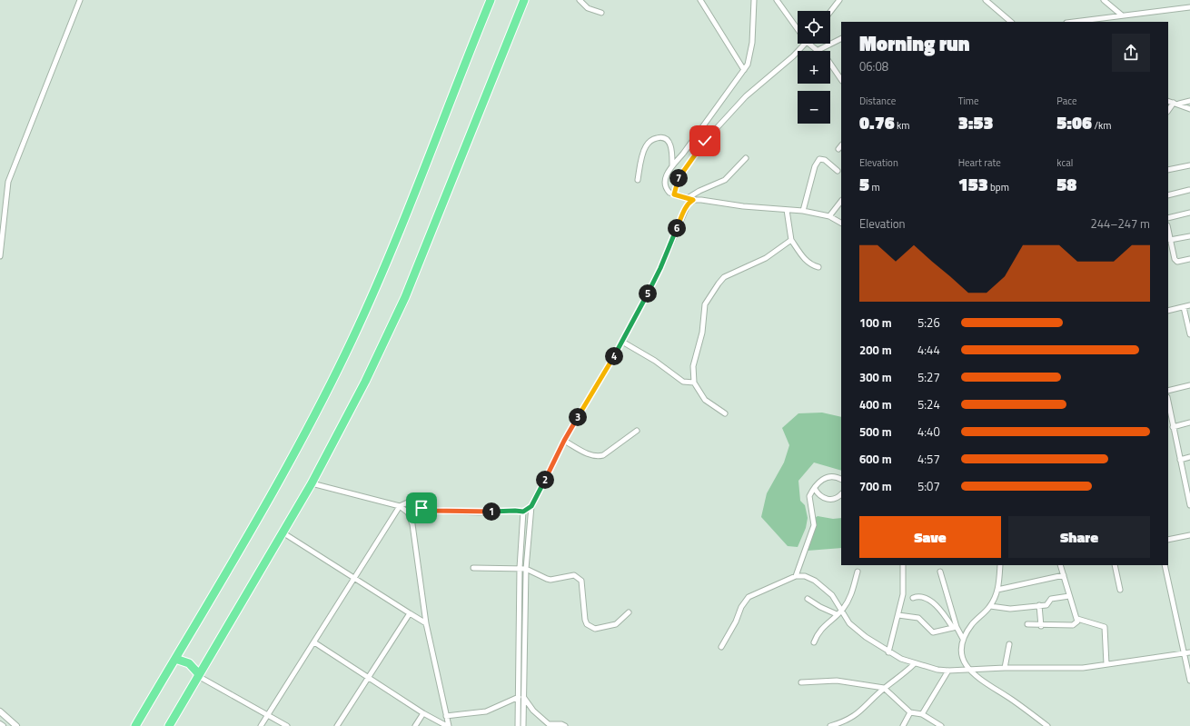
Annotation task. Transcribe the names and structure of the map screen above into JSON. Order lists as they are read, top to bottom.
{
  "page": {
    "map_buttons": ["+", "−"],
    "heading": ["Morning run", "06:08"],
    "stats": [
      ["Distance", "0.76 km"],
      ["Time", "3:53"],
      ["Pace", "5:06 /km"],
      ["Elevation", "5 m"],
      ["Heart rate", "153 bpm"],
      ["kcal", "58"]
    ],
    "pins": [
      "7",
      "6",
      "5",
      "4",
      "3",
      "2",
      "1"
    ],
    "chart": ["Elevation", "244–247 m"],
    "list": [
      {
        "name": "100 m",
        "note": "5:26"
      },
      {
        "name": "200 m",
        "note": "4:44"
      },
      {
        "name": "300 m",
        "note": "5:27"
      },
      {
        "name": "400 m",
        "note": "5:24"
      },
      {
        "name": "500 m",
        "note": "4:40"
      },
      {
        "name": "600 m",
        "note": "4:57"
      },
      {
        "name": "700 m",
        "note": "5:07"
      }
    ],
    "buttons": ["Save", "Share"]
  }
}
